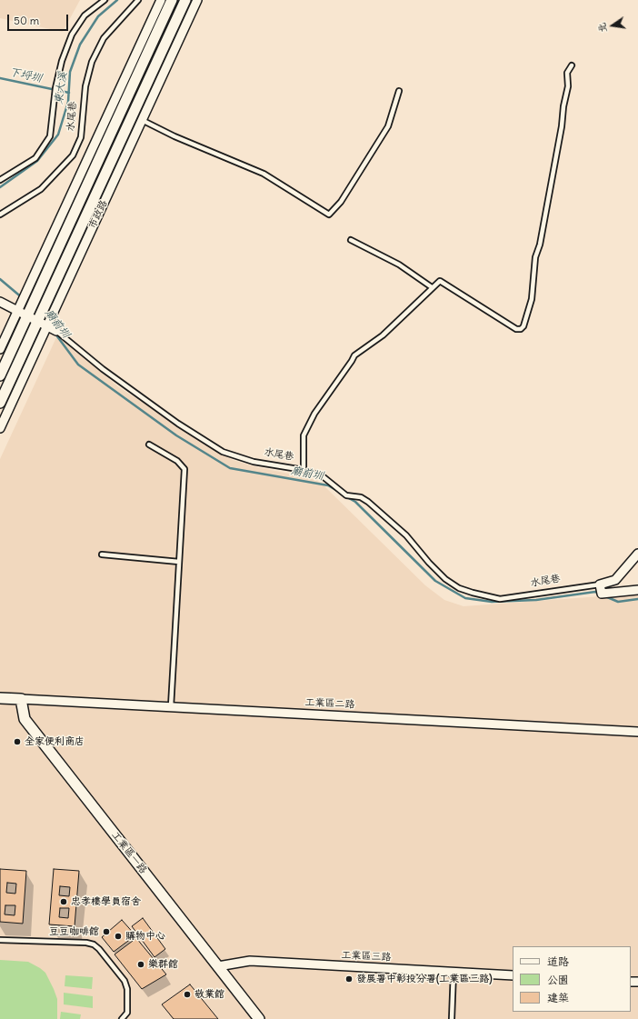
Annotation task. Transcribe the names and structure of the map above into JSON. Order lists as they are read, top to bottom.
{
  "streets": {
    "street": [
      "水尾巷",
      "市政路",
      "工業區二路",
      "工業區一路",
      "工業區三路"
    ]
  },
  "crossings": [
    ["水尾巷", "市政路"],
    ["工業區二路", "工業區一路"],
    ["工業區一路", "工業區三路"]
  ],
  "water": ["下埒圳", "東大溪", "廟前圳"],
  "places": [
    "全家便利商店",
    "忠孝樓學員宿舍",
    "豆豆咖啡館",
    "購物中心",
    "樂群館",
    "發展署中彰投分署(工業區三路)",
    "敬業館"
  ],
  "legend": ["道路", "公園", "建築"],
  "scale_bar": "50 m",
  "north": "left"
}
